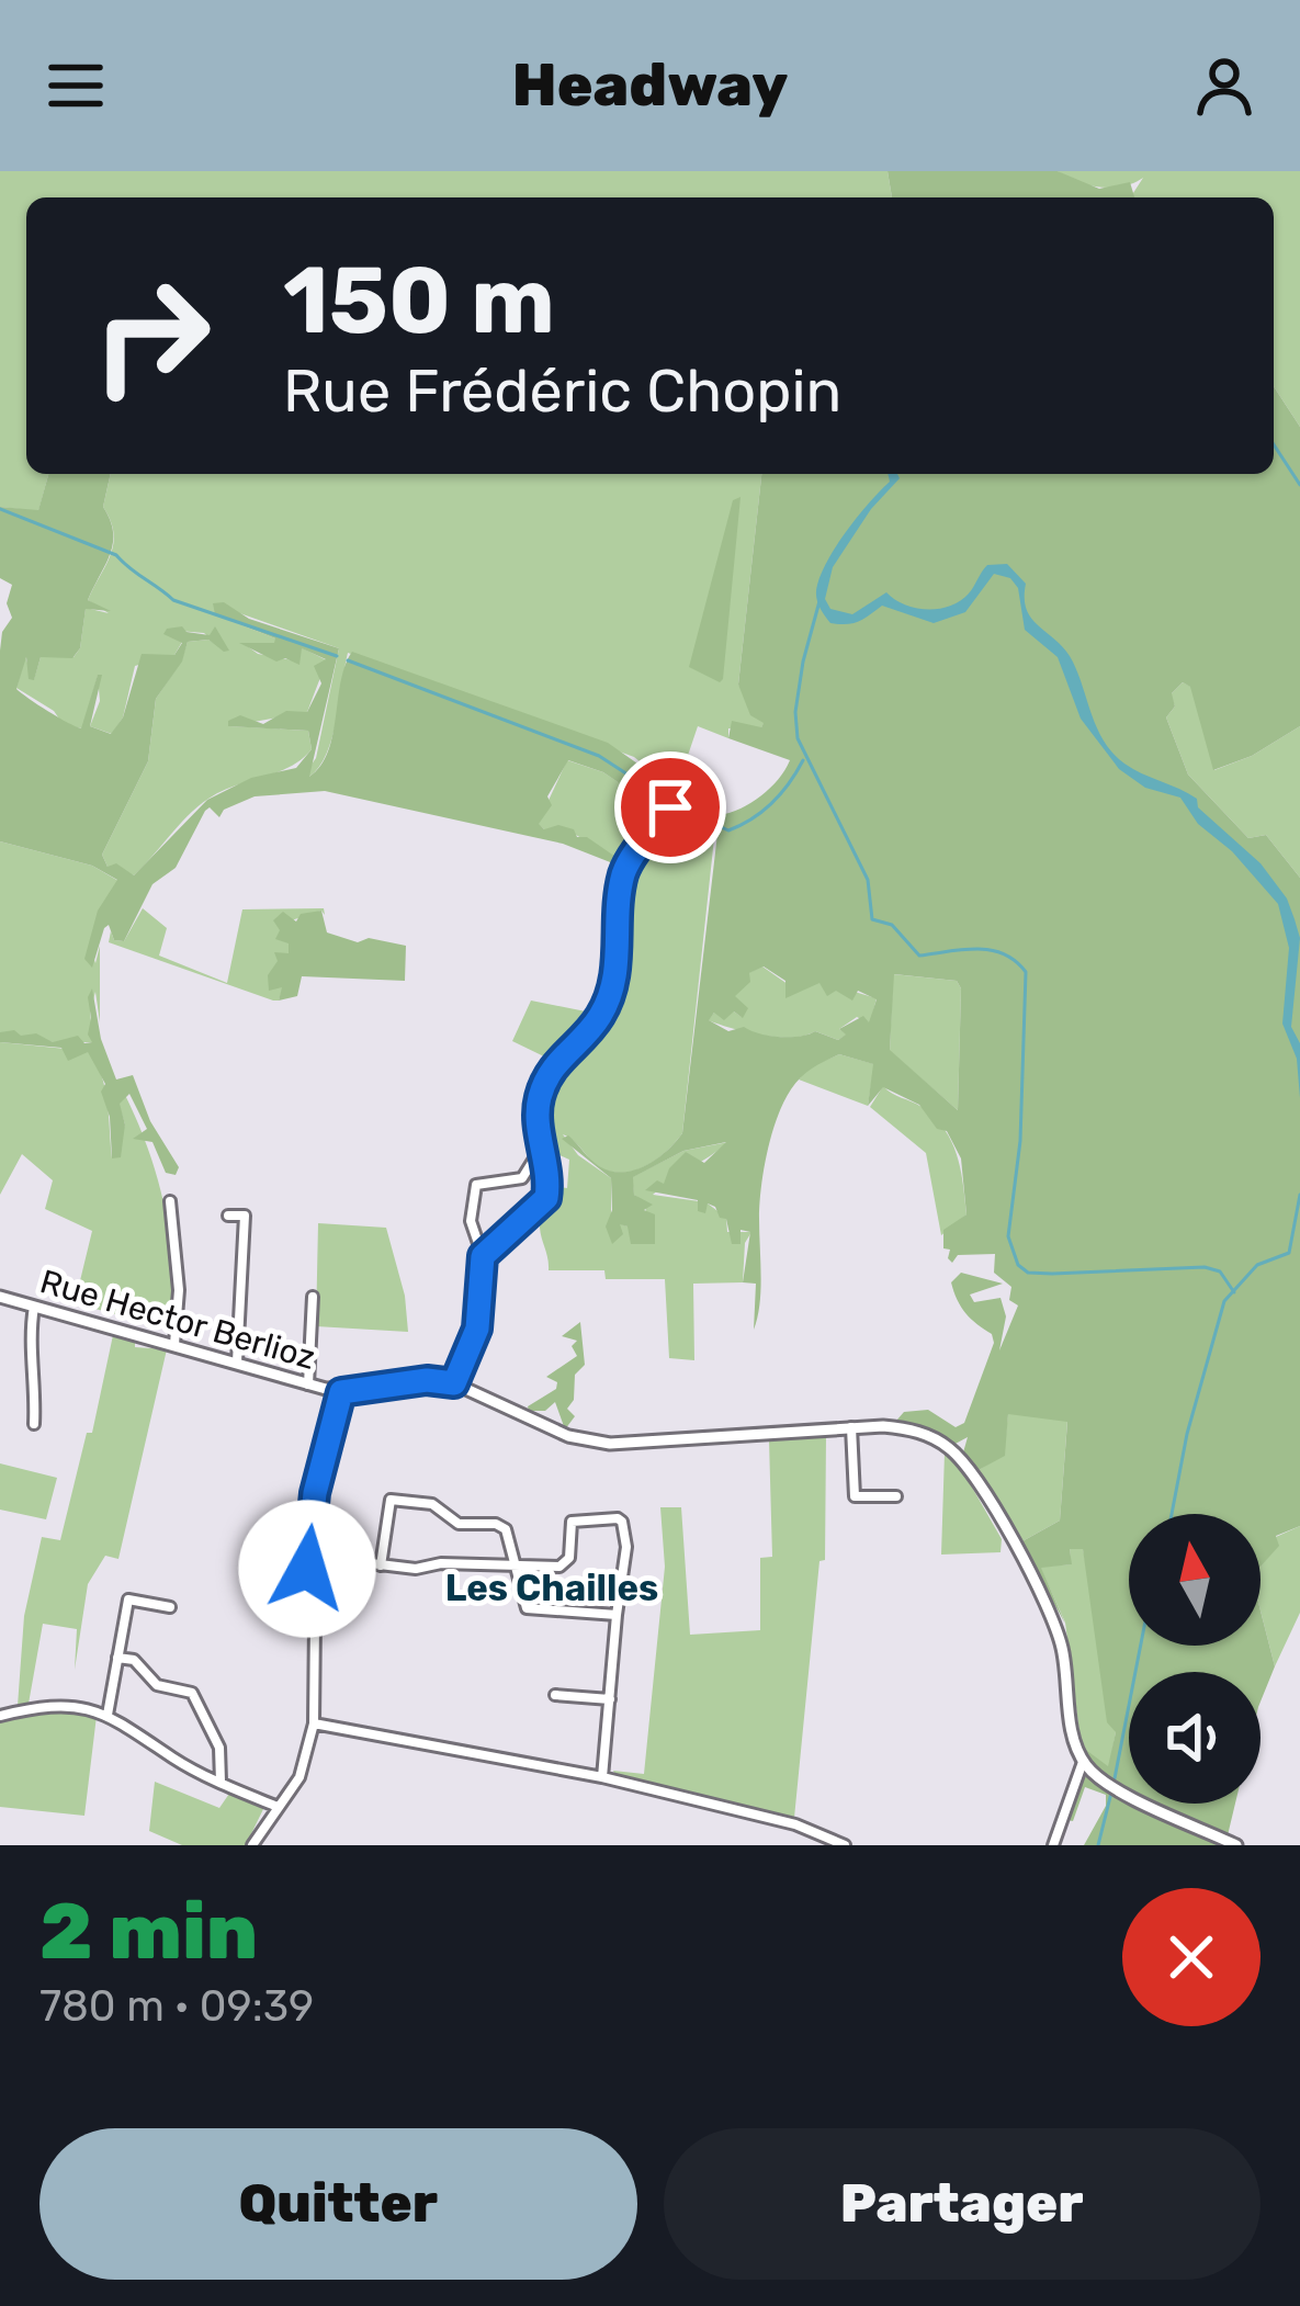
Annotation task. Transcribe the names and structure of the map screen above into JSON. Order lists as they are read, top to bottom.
{
  "streets": {
    "street": ["Rue Hector Berlioz"]
  },
  "districts": ["Les Chailles"],
  "north": "top",
  "page": {
    "header": "Headway",
    "turn": ["150 m", "Rue Frédéric Chopin"],
    "heading": ["2 min", "780 m · 09:39"],
    "buttons": ["Quitter", "Partager"]
  }
}
